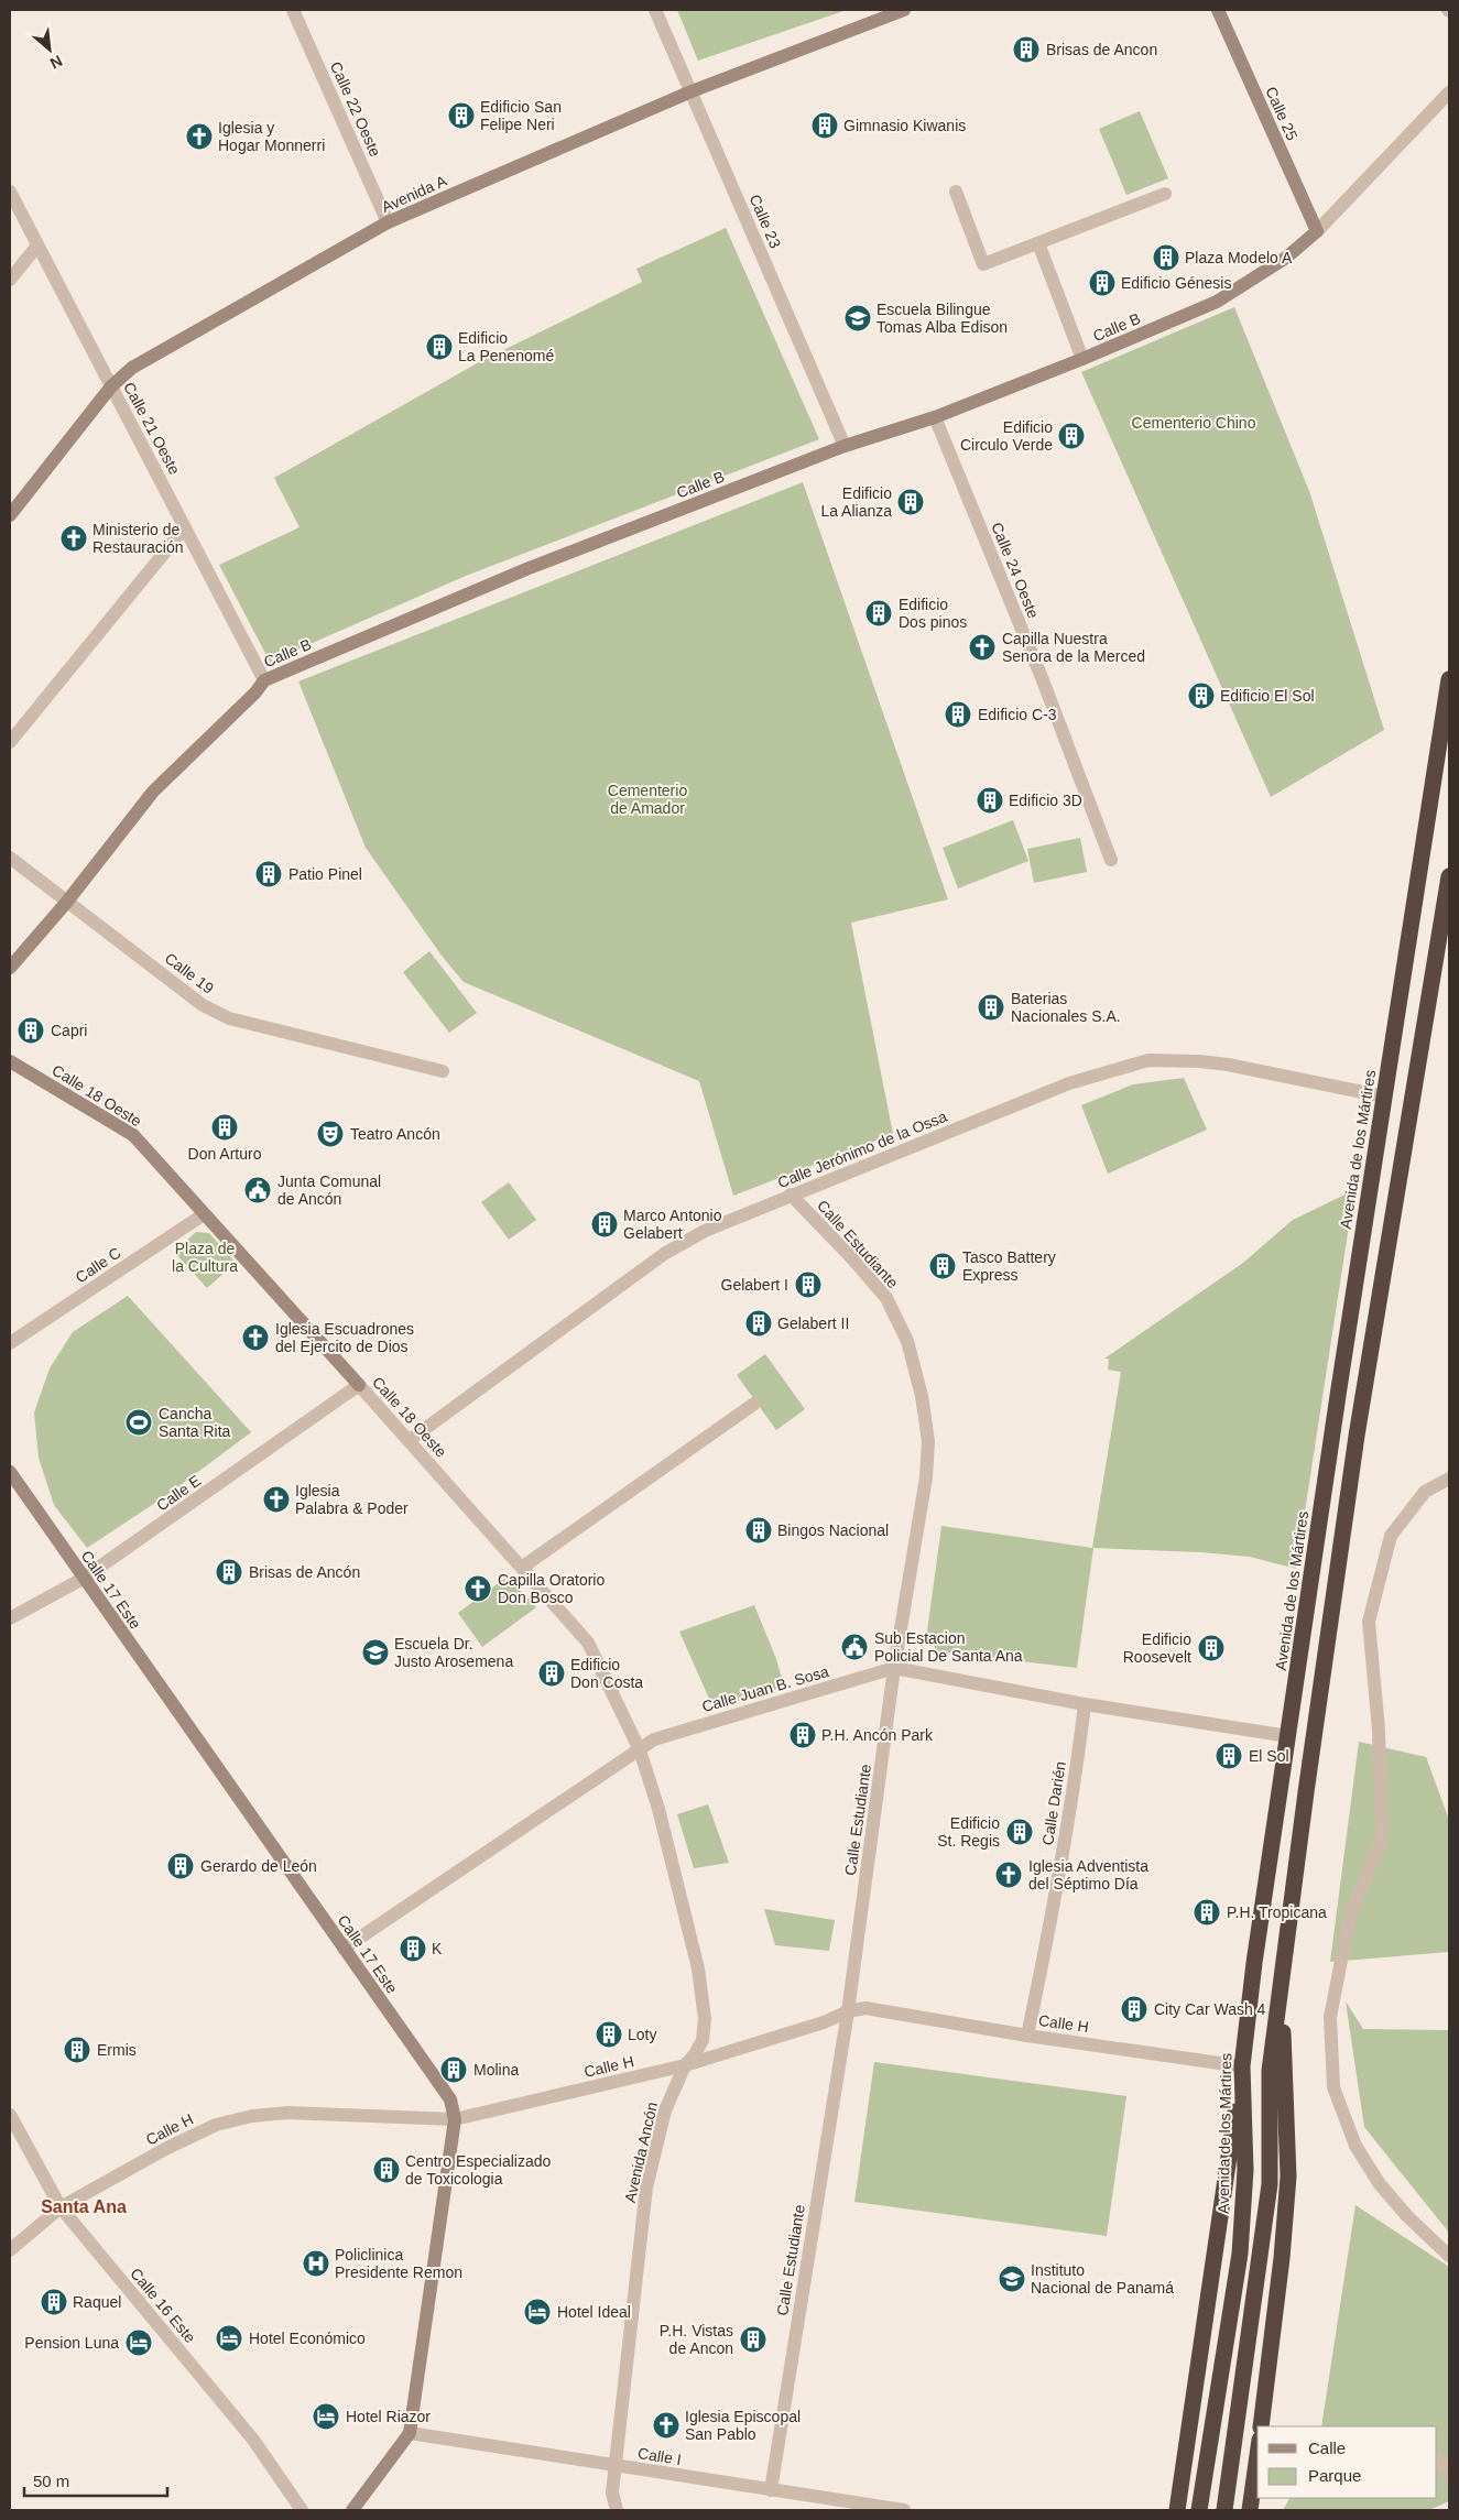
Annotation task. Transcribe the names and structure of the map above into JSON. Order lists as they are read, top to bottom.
{
  "streets": {
    "highway": ["Avenida de los Mártires"],
    "street": [
      "Calle 22 Oeste",
      "Calle 25",
      "Avenida A",
      "Calle 23",
      "Calle B",
      "Calle 21 Oeste",
      "Calle 24 Oeste",
      "Calle 19",
      "Calle 18 Oeste",
      "Calle Jerónimo de la Ossa",
      "Calle Estudiante",
      "Calle C",
      "Calle E",
      "Calle 17 Este",
      "Calle Juan B. Sosa",
      "Calle Darién",
      "Calle H",
      "Avenida Ancón",
      "Calle 16 Este",
      "Calle I"
    ]
  },
  "crossings": [
    ["Calle 22 Oeste", "Avenida A"],
    ["Calle 25", "Calle B"],
    ["Avenida A", "Calle 23"],
    ["Avenida A", "Calle 21 Oeste"],
    ["Calle 23", "Calle B"],
    ["Calle B", "Calle 21 Oeste"],
    ["Calle B", "Calle 24 Oeste"],
    ["Calle B", "Calle 19"],
    ["Calle 18 Oeste", "Calle Jerónimo de la Ossa"],
    ["Calle 18 Oeste", "Calle C"],
    ["Calle 18 Oeste", "Calle E"],
    ["Calle 18 Oeste", "Calle Juan B. Sosa"],
    ["Calle 18 Oeste", "Avenida Ancón"],
    ["Calle Jerónimo de la Ossa", "Avenida de los Mártires"],
    ["Calle Jerónimo de la Ossa", "Calle Estudiante"],
    ["Avenida de los Mártires", "Calle Juan B. Sosa"],
    ["Avenida de los Mártires", "Calle H"],
    ["Calle Estudiante", "Calle Juan B. Sosa"],
    ["Calle Estudiante", "Calle H"],
    ["Calle Estudiante", "Calle I"],
    ["Calle E", "Calle 17 Este"],
    ["Calle 17 Este", "Calle Juan B. Sosa"],
    ["Calle 17 Este", "Calle H"],
    ["Calle Juan B. Sosa", "Calle Darién"],
    ["Calle Juan B. Sosa", "Avenida Ancón"],
    ["Calle Darién", "Calle H"],
    ["Calle H", "Avenida Ancón"],
    ["Calle H", "Calle 16 Este"],
    ["Avenida Ancón", "Calle I"]
  ],
  "districts": ["Santa Ana"],
  "parks": ["Cementerio Chino", "Cementerio de Amador", "Plaza de la Cultura"],
  "places": {
    "building": [
      "Brisas de Ancon",
      "Edificio San Felipe Neri",
      "Gimnasio Kiwanis",
      "Plaza Modelo A",
      "Edificio Génesis",
      "Edificio La Penenomé",
      "Edificio Circulo Verde",
      "Edificio La Alianza",
      "Edificio Dos pinos",
      "Edificio El Sol",
      "Edificio C-3",
      "Edificio 3D",
      "Patio Pinel",
      "Baterias Nacionales S.A.",
      "Capri",
      "Don Arturo",
      "Marco Antonio Gelabert",
      "Tasco Battery Express",
      "Gelabert I",
      "Gelabert II",
      "Bingos Nacional",
      "Brisas de Ancón",
      "Edificio Roosevelt",
      "Edificio Don Costa",
      "P.H. Ancón Park",
      "El Sol",
      "Edificio St. Regis",
      "Gerardo de León",
      "P.H. Tropicana",
      "K",
      "City Car Wash 4",
      "Loty",
      "Ermis",
      "Molina",
      "Centro Especializado de Toxicologia",
      "Raquel",
      "P.H. Vistas de Ancon"
    ],
    "church": [
      "Iglesia y Hogar Monnerri",
      "Ministerio de Restauración",
      "Capilla Nuestra Senora de la Merced",
      "Iglesia Escuadrones del Ejercito de Dios",
      "Iglesia Palabra & Poder",
      "Capilla Oratorio Don Bosco",
      "Iglesia Adventista del Séptimo Día",
      "Iglesia Episcopal San Pablo"
    ],
    "school or university": ["Escuela Bilingue Tomas Alba Edison", "Escuela Dr. Justo Arosemena", "Instituto Nacional de Panamá"],
    "theatre": ["Teatro Ancón"],
    "public building": ["Junta Comunal de Ancón", "Sub Estacion Policial De Santa Ana"],
    "sports": ["Cancha Santa Rita"],
    "hospital": ["Policlinica Presidente Remon"],
    "hotel": [
      "Hotel Ideal",
      "Hotel Económico",
      "Pension Luna",
      "Hotel Riazor"
    ]
  },
  "legend": ["Calle", "Parque"],
  "scale_bar": "50 m",
  "north": "bottom right"
}
